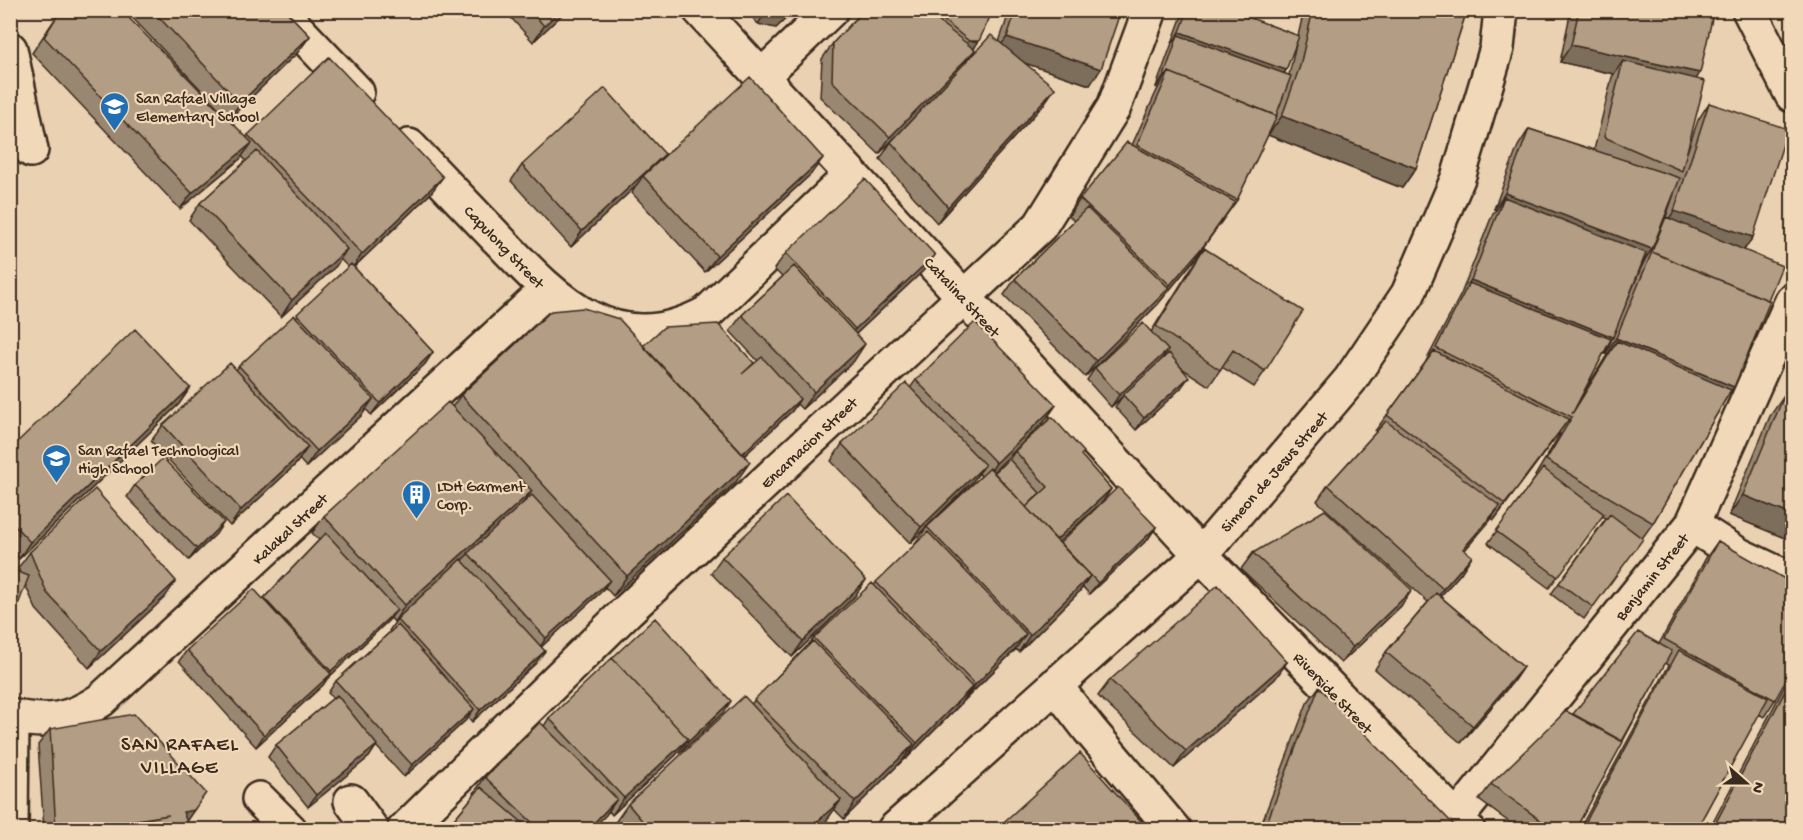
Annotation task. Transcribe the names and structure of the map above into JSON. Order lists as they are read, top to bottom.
{
  "streets": {
    "street": [
      "Capulong Street",
      "Catalina Street",
      "Encarnacion Street",
      "Simeon de Jesus Street",
      "Kalakal Street",
      "Benjamin Street",
      "Riverside Street"
    ]
  },
  "crossings": [
    ["Capulong Street", "Catalina Street"],
    ["Capulong Street", "Kalakal Street"],
    ["Catalina Street", "Encarnacion Street"],
    ["Catalina Street", "Simeon de Jesus Street"],
    ["Catalina Street", "Riverside Street"],
    ["Simeon de Jesus Street", "Riverside Street"],
    ["Benjamin Street", "Riverside Street"]
  ],
  "districts": ["SAN RAFAEL VILLAGE"],
  "places": {
    "school or university": ["San Rafael Village Elementary School", "San Rafael Technological High School"],
    "building": ["LDH Garment Corp."]
  },
  "north": "right"
}
